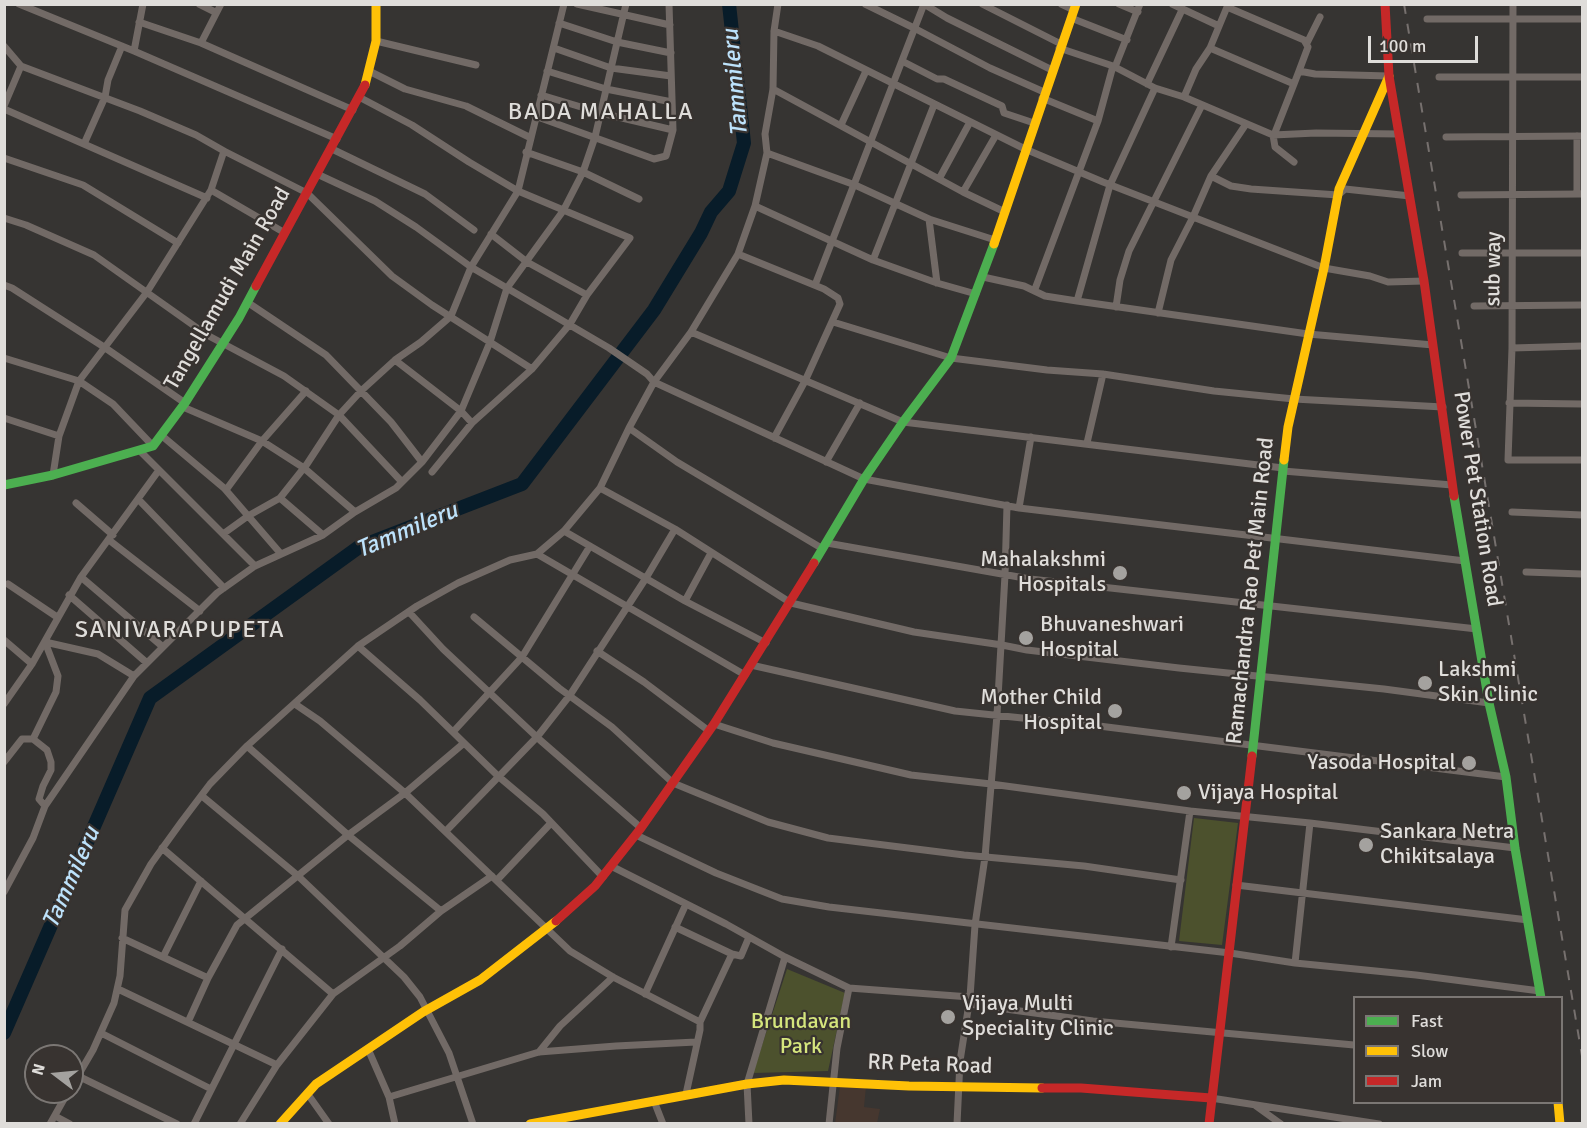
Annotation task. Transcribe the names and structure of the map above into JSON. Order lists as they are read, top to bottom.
{
  "streets": {
    "street": [
      "sub way",
      "Tangellamudi Main Road",
      "Power Pet Station Road",
      "Ramachandra Rao Pet Main Road",
      "RR Peta Road"
    ]
  },
  "crossings": [
    ["Power Pet Station Road", "Ramachandra Rao Pet Main Road"],
    ["Ramachandra Rao Pet Main Road", "RR Peta Road"]
  ],
  "districts": ["BADA MAHALLA", "SANIVARAPUPETA"],
  "water": ["Tammileru"],
  "parks": ["Brundavan Park"],
  "places": [
    "Mahalakshmi Hospitals",
    "Bhuvaneshwari Hospital",
    "Lakshmi Skin Clinic",
    "Mother Child Hospital",
    "Yasoda Hospital",
    "Vijaya Hospital",
    "Sankara Netra Chikitsalaya",
    "Vijaya Multi Speciality Clinic"
  ],
  "legend": ["Fast", "Slow", "Jam"],
  "scale_bar": "100 m",
  "north": "left"
}
